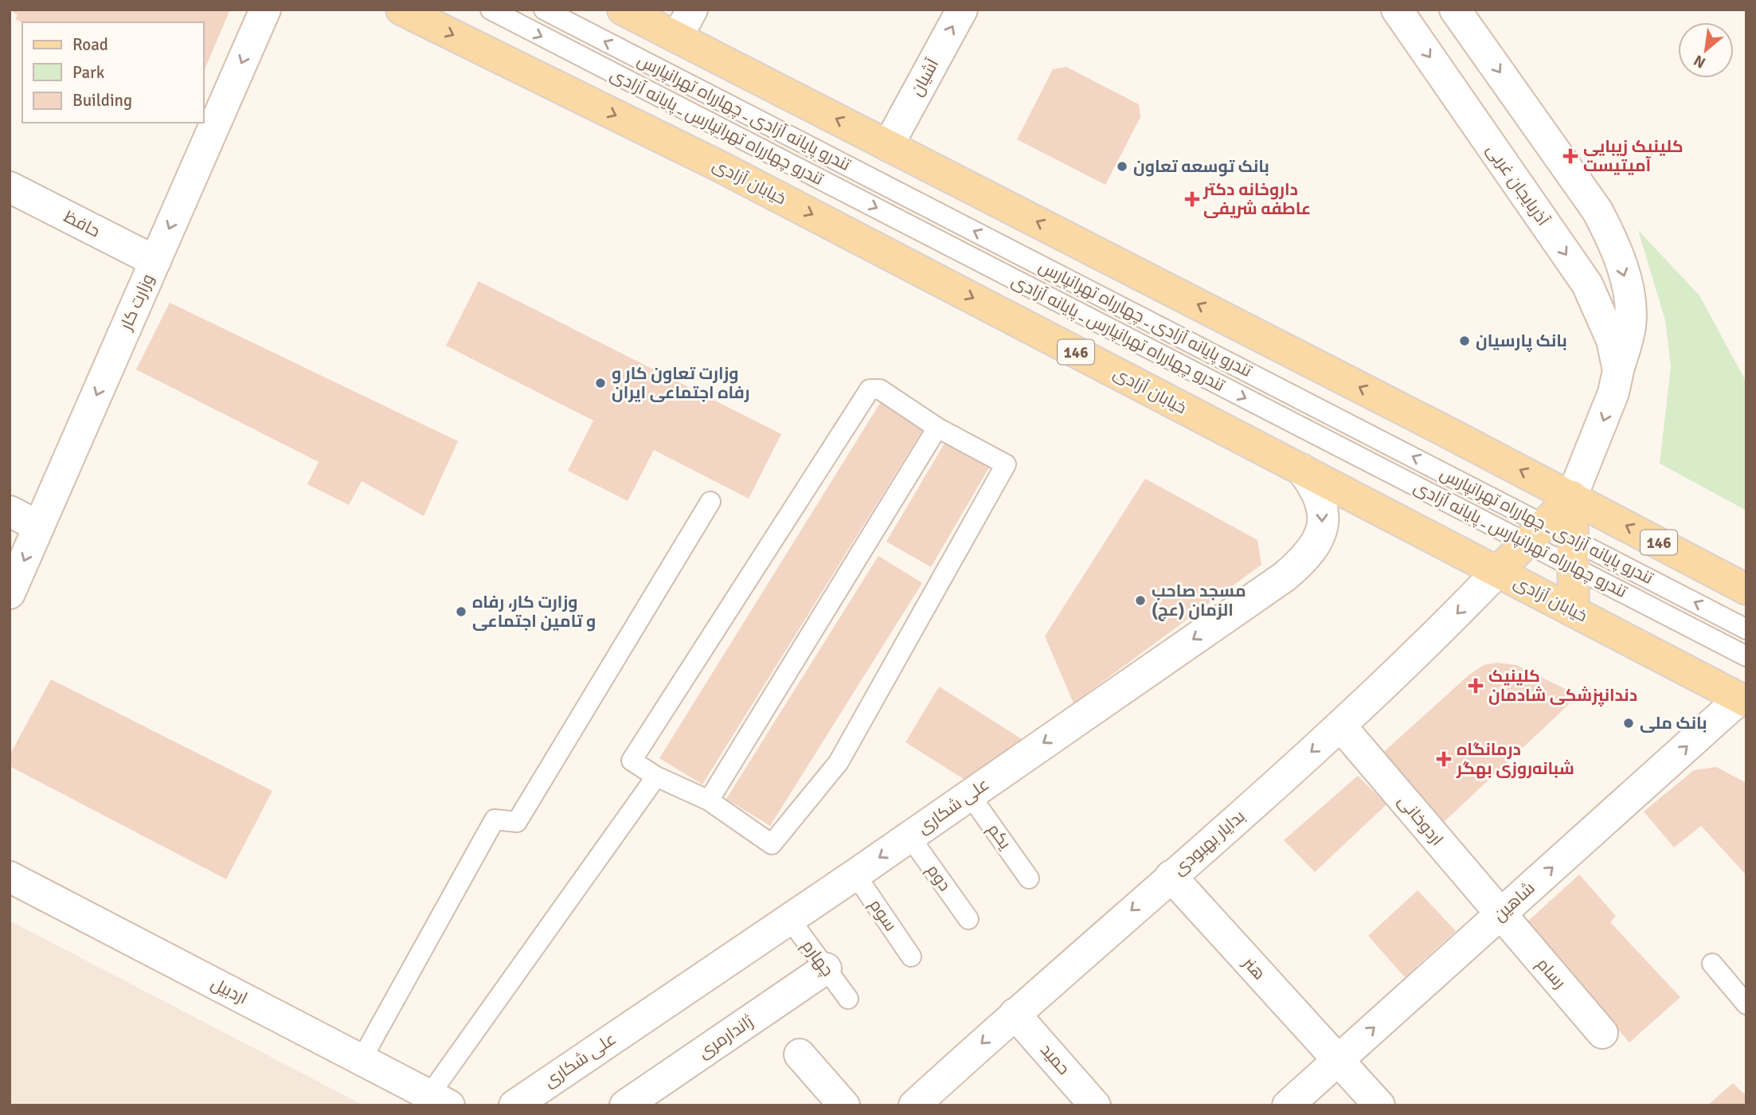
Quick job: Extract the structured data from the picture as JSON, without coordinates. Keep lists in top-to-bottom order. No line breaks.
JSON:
{"streets":{"main road":["خیابان آزادی","146"],"street":["آشیان","آذربایجان غربی","حافظ","وزارت کار","علی شکاری","اردوخانی","بدایار بهبودی","شاهین","هنر","رسام","اردبیل","ژاندارمری","حمید"],"lane":["تندرو پایانه آزادی ـ چهارراه تهرانپارس","تندرو چهارراه تهرانپارس ـ پایانه آزادی","یکم","دوم","سوم","چهارم"]},"crossings":[["آشیان","146"],["تندرو پایانه آزادی ـ چهارراه تهرانپارس","تندرو چهارراه تهرانپارس ـ پایانه آزادی"],["خیابان آزادی","علی شکاری"],["خیابان آزادی","بدایار بهبودی"],["خیابان آزادی","شاهین"],["آذربایجان غربی","146"],["حافظ","وزارت کار"],["علی شکاری","یکم"],["علی شکاری","دوم"],["علی شکاری","سوم"],["علی شکاری","چهارم"],["اردوخانی","بدایار بهبودی"],["اردوخانی","شاهین"],["اردوخانی","رسام"],["بدایار بهبودی","هنر"],["بدایار بهبودی","حمید"],["شاهین","هنر"],["شاهین","رسام"],["چهارم","ژاندارمری"]],"one_way":["آشیان","تندرو پایانه آزادی ـ چهارراه تهرانپارس","تندرو چهارراه تهرانپارس ـ پایانه آزادی","آذربایجان غربی","وزارت کار","علی شکاری","بدایار بهبودی","شاهین"],"places":{"health":["کلینیک زیبایی آمیتیست","داروخانه دکتر عاطفه شریفی","کلینیک دندانپزشکی شادمان","درمانگاه شبانه‌روزی بهگر"],"other":["بانک توسعه تعاون","بانک پارسیان","وزارت تعاون کار و رفاه اجتماعی ایران","مسجد صاحب الزمان (عج)","وزارت کار، رفاه و تامین اجتماعی","بانک ملی"]},"legend":["Road","Park","Building"],"north":"bottom left"}
